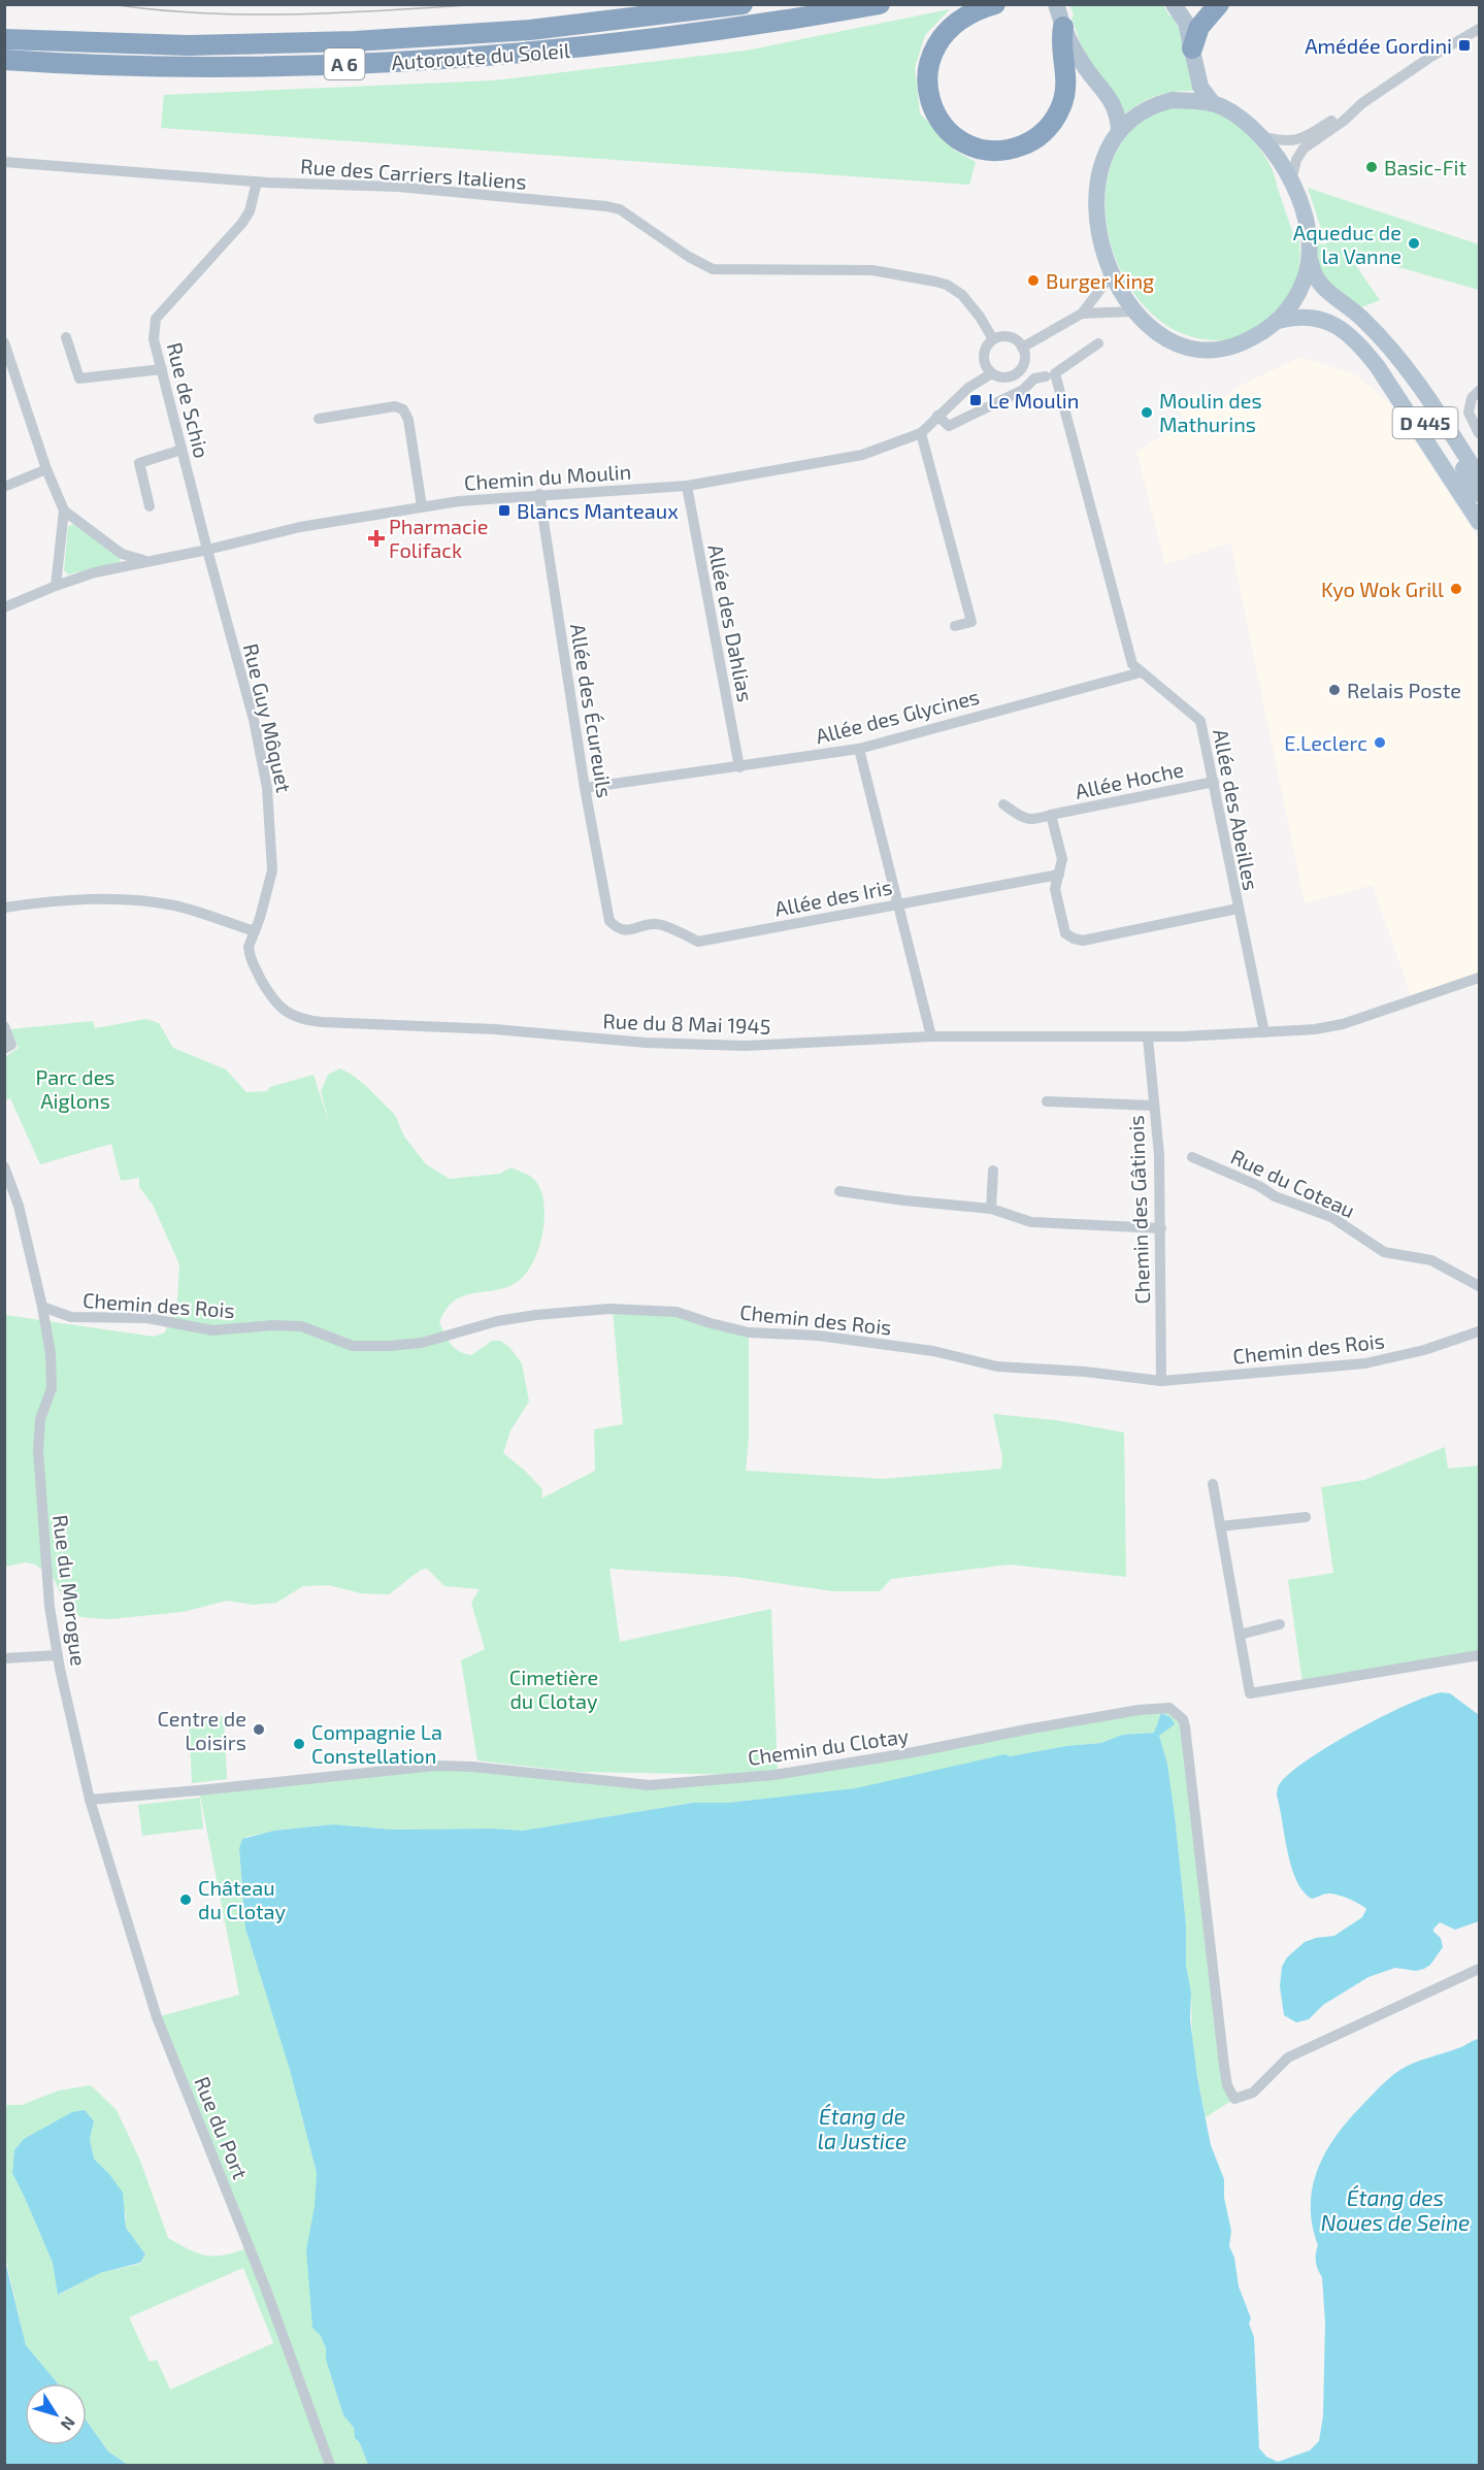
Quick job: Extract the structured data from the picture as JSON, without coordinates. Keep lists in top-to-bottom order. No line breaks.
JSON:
{"streets":{"highway":["Autoroute du Soleil","A 6"],"main road":["D 445"],"street":["Rue des Carriers Italiens","Rue de Schio","Chemin du Moulin","Allée des Dahlias","Allée des Écureuils","Allée des Glycines","Rue Guy Môquet","Allée Hoche","Allée des Abeilles","Allée des Iris","Rue du 8 Mai 1945","Rue du Coteau","Chemin des Gâtinois","Chemin des Rois","Rue du Morogue","Chemin du Clotay","Rue du Port"]},"crossings":[["Rue des Carriers Italiens","Rue de Schio"],["Rue de Schio","Chemin du Moulin"],["Rue de Schio","Rue Guy Môquet"],["Chemin du Moulin","Allée des Dahlias"],["Chemin du Moulin","Allée des Écureuils"],["Chemin du Moulin","Rue Guy Môquet"],["Allée des Dahlias","Allée des Glycines"],["Allée des Écureuils","Allée des Glycines"],["Allée des Écureuils","Allée des Iris"],["Allée des Glycines","Allée des Abeilles"],["Rue Guy Môquet","Rue du 8 Mai 1945"],["Allée Hoche","Allée des Abeilles"],["Allée Hoche","Allée des Iris"],["Allée des Abeilles","Rue du 8 Mai 1945"],["Rue du 8 Mai 1945","Chemin des Gâtinois"],["Chemin des Gâtinois","Chemin des Rois"],["Chemin des Rois","Rue du Morogue"],["Rue du Morogue","Chemin du Clotay"],["Rue du Morogue","Rue du Port"],["Chemin du Clotay","Rue du Port"]],"water":["Étang de la Justice","Étang des Noues de Seine"],"parks":["Parc des Aiglons","Cimetière du Clotay"],"places":{"transit":["Amédée Gordini","Le Moulin","Blancs Manteaux"],"other":["Basic-Fit","Aqueduc de la Vanne","Burger King","Moulin des Mathurins","Kyo Wok Grill","Relais Poste","E.Leclerc","Centre de Loisirs","Compagnie La Constellation","Château du Clotay"],"health":["Pharmacie Folifack"]},"north":"bottom right"}
